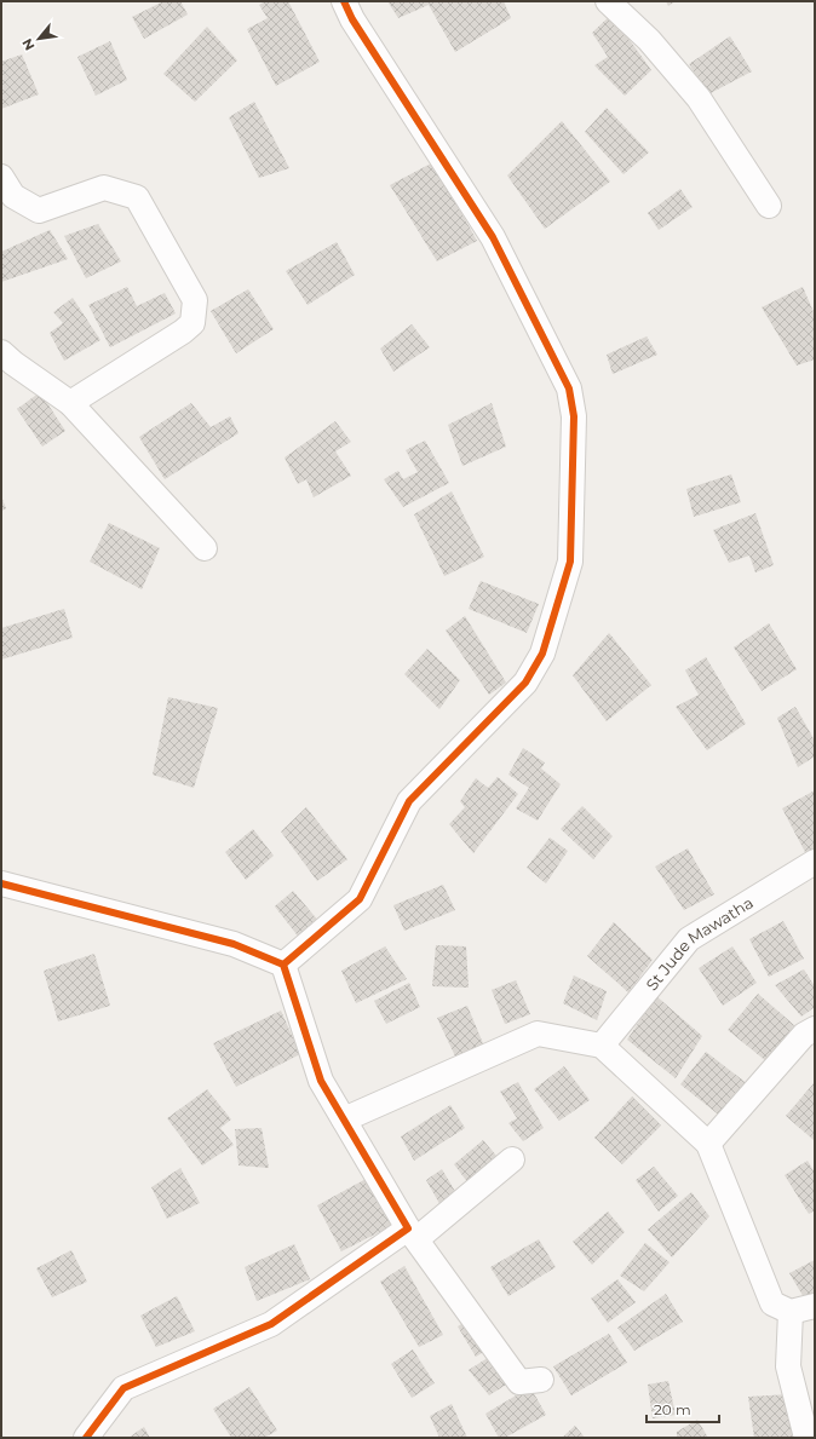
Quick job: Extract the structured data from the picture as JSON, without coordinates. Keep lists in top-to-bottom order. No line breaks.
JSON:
{"streets":{"street":["St Jude Mawatha"]},"scale_bar":"20 m","north":"bottom left"}
